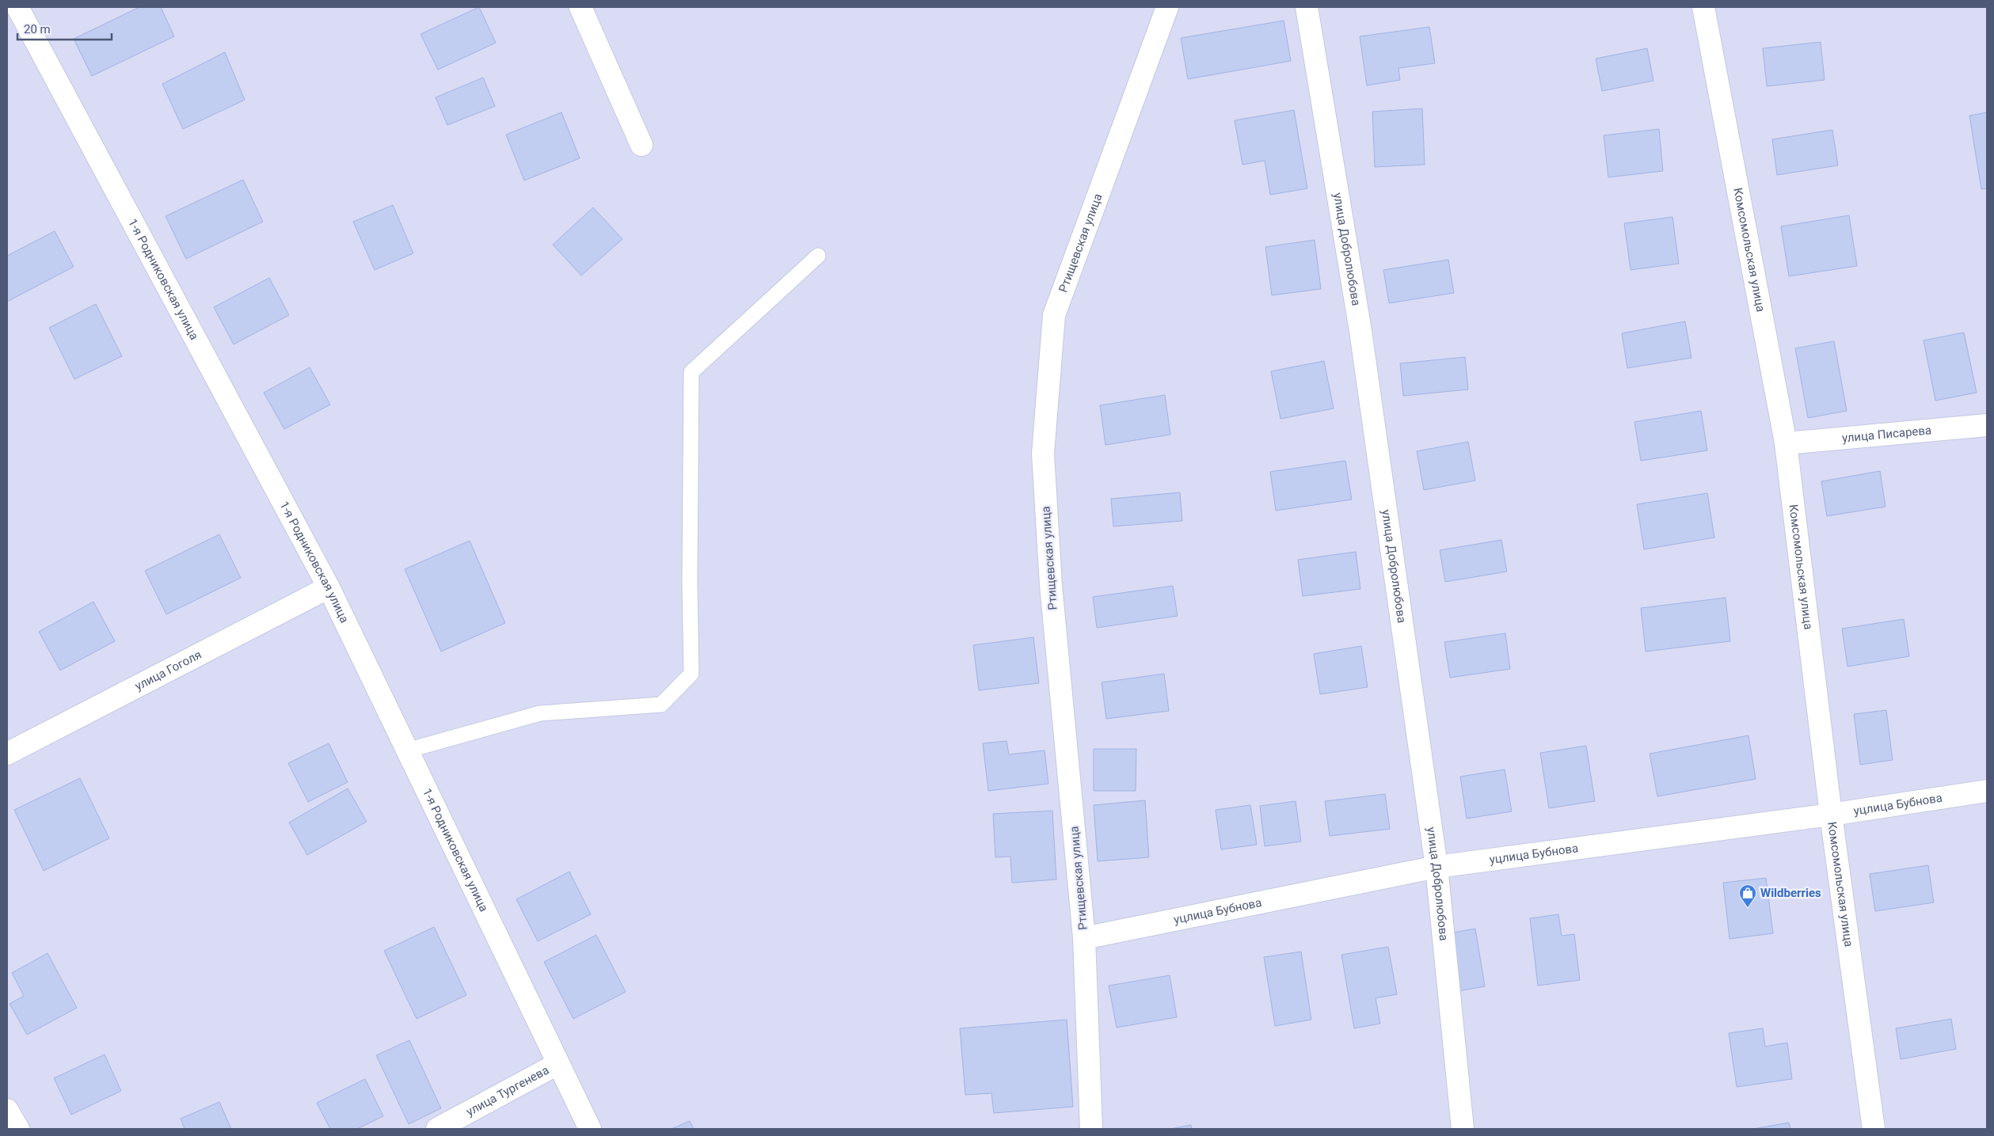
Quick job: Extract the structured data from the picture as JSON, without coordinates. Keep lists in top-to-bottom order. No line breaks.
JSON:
{"streets":{"street":["Ртищевская улица","улица Добролюбова","Комсомольская улица","1-я Родниковская улица","улица Писарева","улица Гоголя","уцлица Бубнова","улица Тургенева"]},"crossings":[["Ртищевская улица","уцлица Бубнова"],["улица Добролюбова","уцлица Бубнова"],["Комсомольская улица","улица Писарева"],["Комсомольская улица","уцлица Бубнова"],["1-я Родниковская улица","улица Гоголя"],["1-я Родниковская улица","улица Тургенева"]],"places":{"shop":["Wildberries"]},"scale_bar":"20 m"}
